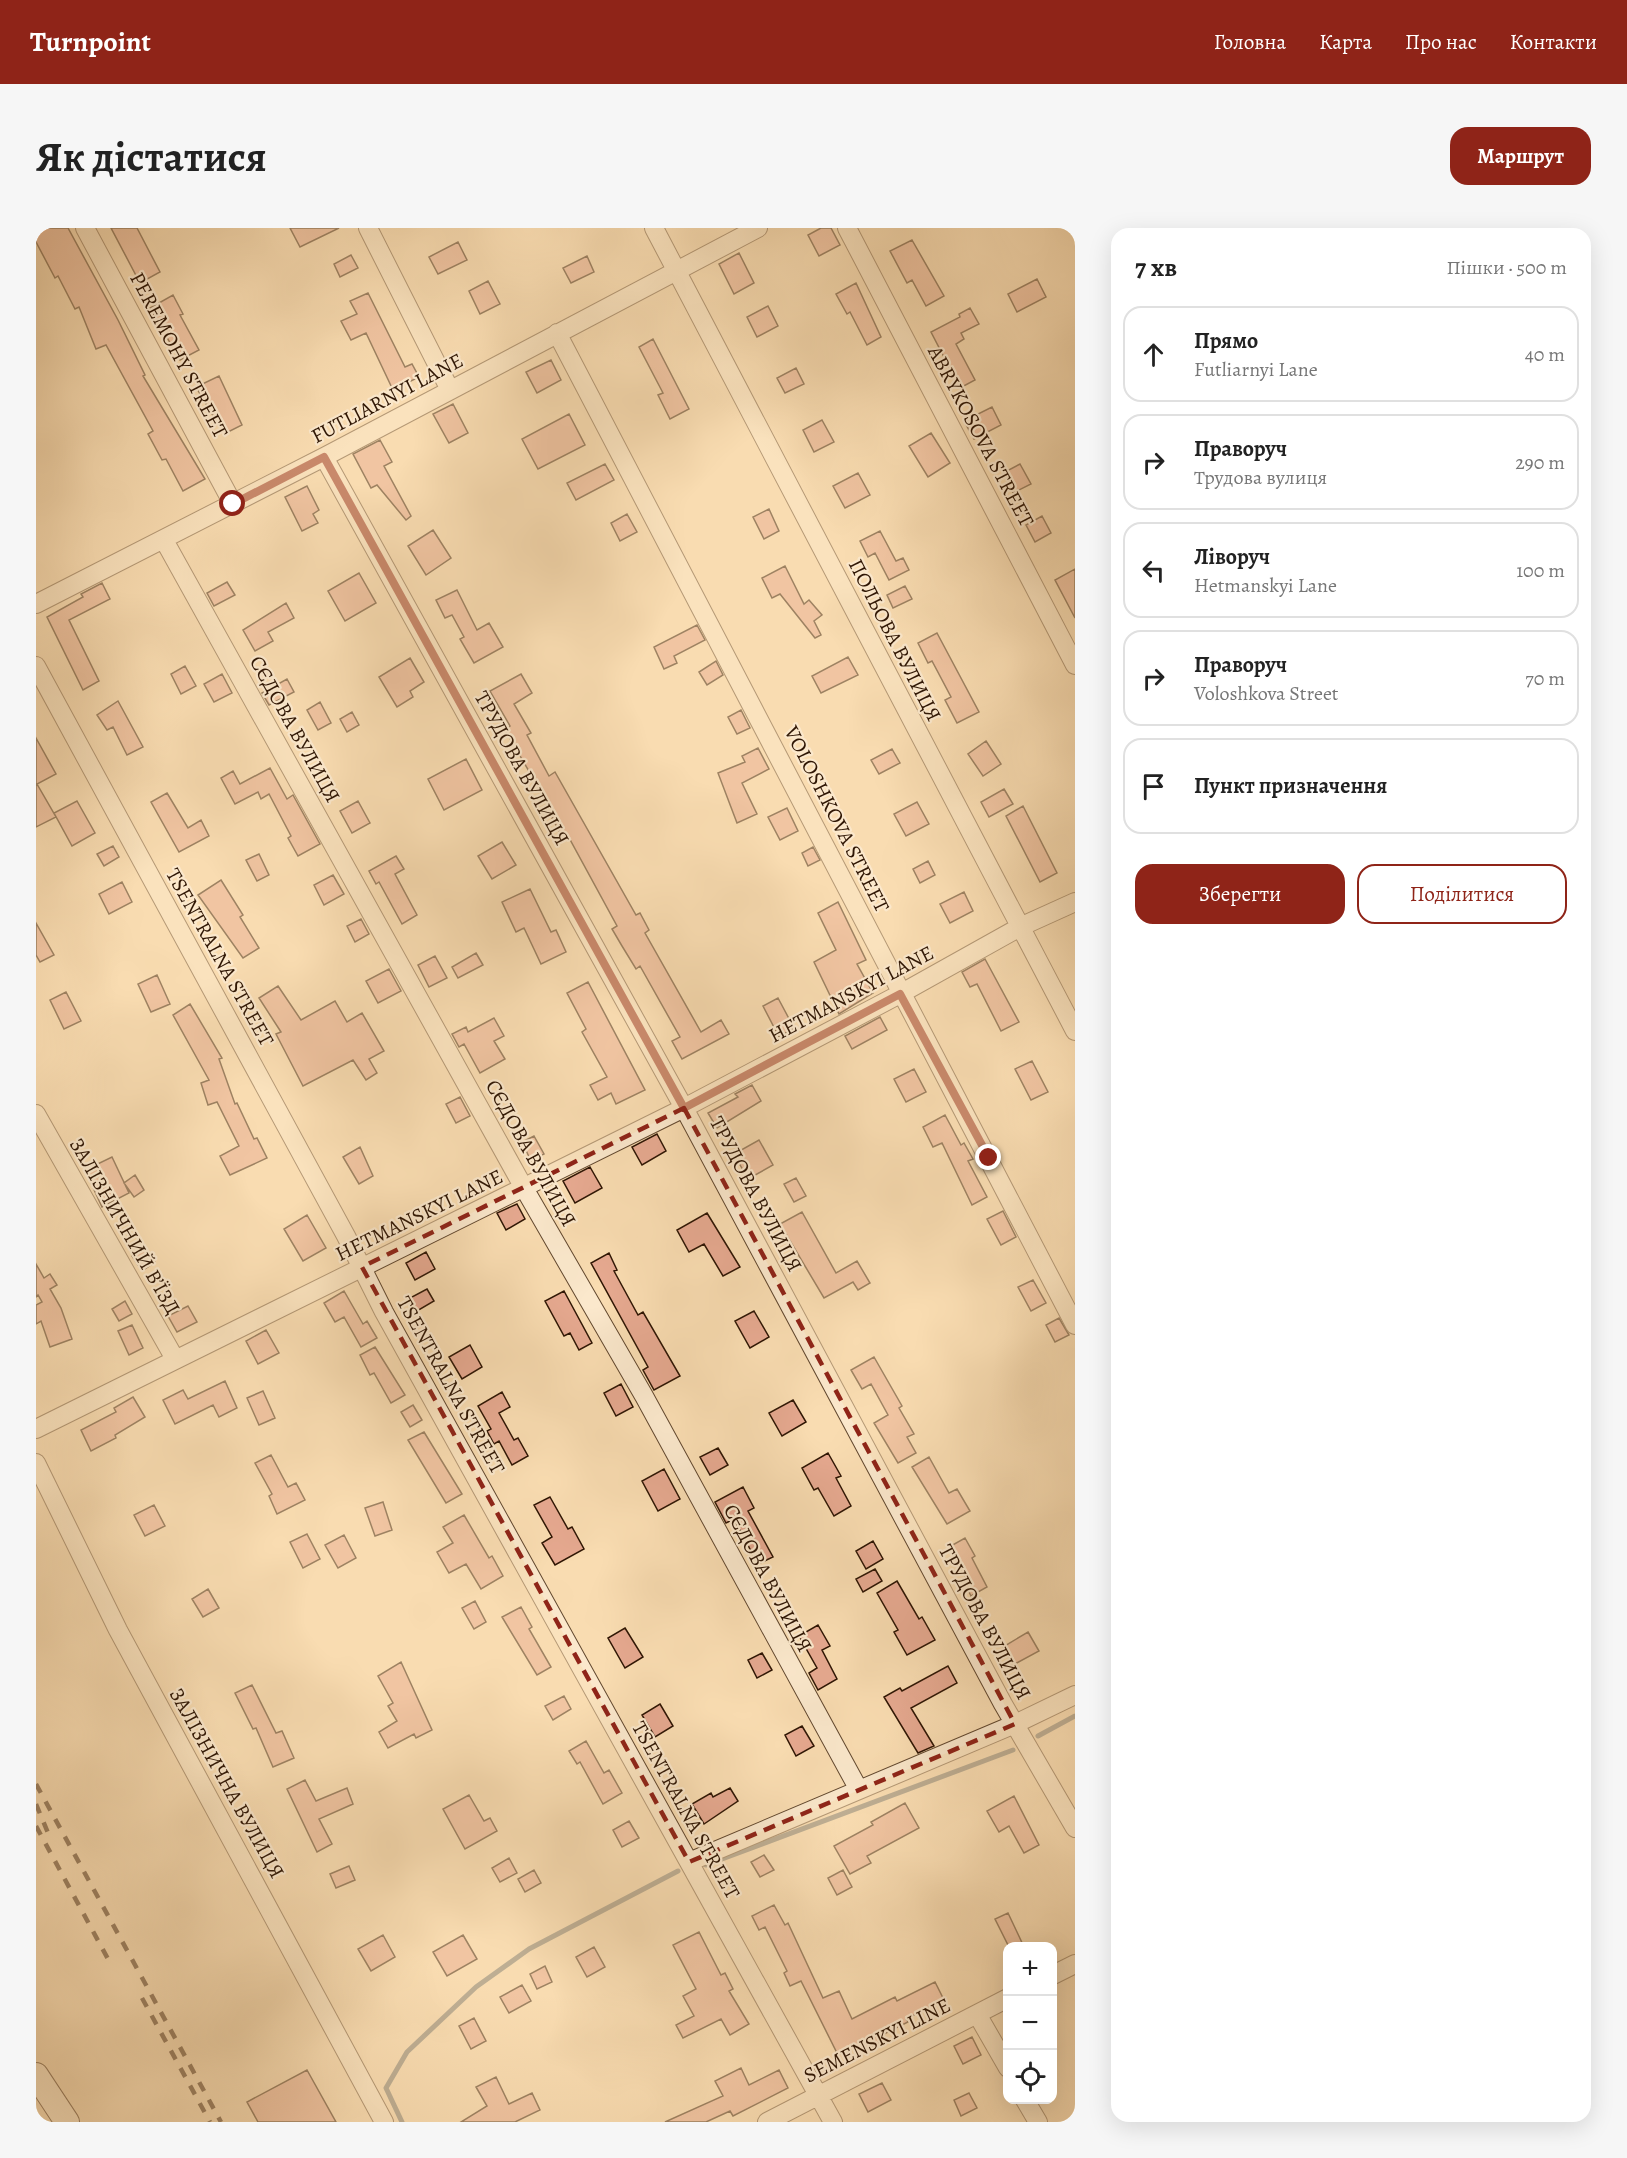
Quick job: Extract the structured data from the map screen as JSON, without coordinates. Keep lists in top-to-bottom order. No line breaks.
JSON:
{"streets":{"street":["PEREMOHY STREET","FUTLIARNYI LANE","ABRYKOSOVA STREET","ПОЛЬОВА ВУЛИЦЯ","СЄДОВА ВУЛИЦЯ","ТРУДОВА ВУЛИЦЯ","VOLOSHKOVA STREET","TSENTRALNA STREET","HETMANSKYI LANE","ЗАЛІЗНИЧНИЙ В’ЇЗД","ЗАЛІЗНИЧНА ВУЛИЦЯ","SEMENSKYI LINE"]},"crossings":[["PEREMOHY STREET","FUTLIARNYI LANE"],["FUTLIARNYI LANE","ПОЛЬОВА ВУЛИЦЯ"],["FUTLIARNYI LANE","СЄДОВА ВУЛИЦЯ"],["FUTLIARNYI LANE","ТРУДОВА ВУЛИЦЯ"],["FUTLIARNYI LANE","VOLOSHKOVA STREET"],["ПОЛЬОВА ВУЛИЦЯ","HETMANSKYI LANE"],["СЄДОВА ВУЛИЦЯ","HETMANSKYI LANE"],["ТРУДОВА ВУЛИЦЯ","HETMANSKYI LANE"],["VOLOSHKOVA STREET","HETMANSKYI LANE"],["TSENTRALNA STREET","HETMANSKYI LANE"],["TSENTRALNA STREET","SEMENSKYI LINE"],["HETMANSKYI LANE","ЗАЛІЗНИЧНИЙ В’ЇЗД"]],"page":{"header":"Turnpoint","nav":["Головна","Карта","Про нас","Контакти"],"buttons":["Маршрут",["Зберегти","Поділитися"]],"title":"Як дістатися","heading":["7 хв","Пішки · 500 m"],"list":[["Прямо","Futliarnyi Lane","40 m"],["Праворуч","Трудова вулиця","290 m"],["Ліворуч","Hetmanskyi Lane","100 m"],["Праворуч","Voloshkova Street","70 m"],"Пункт призначення"],"map_buttons":["+","−"]}}
